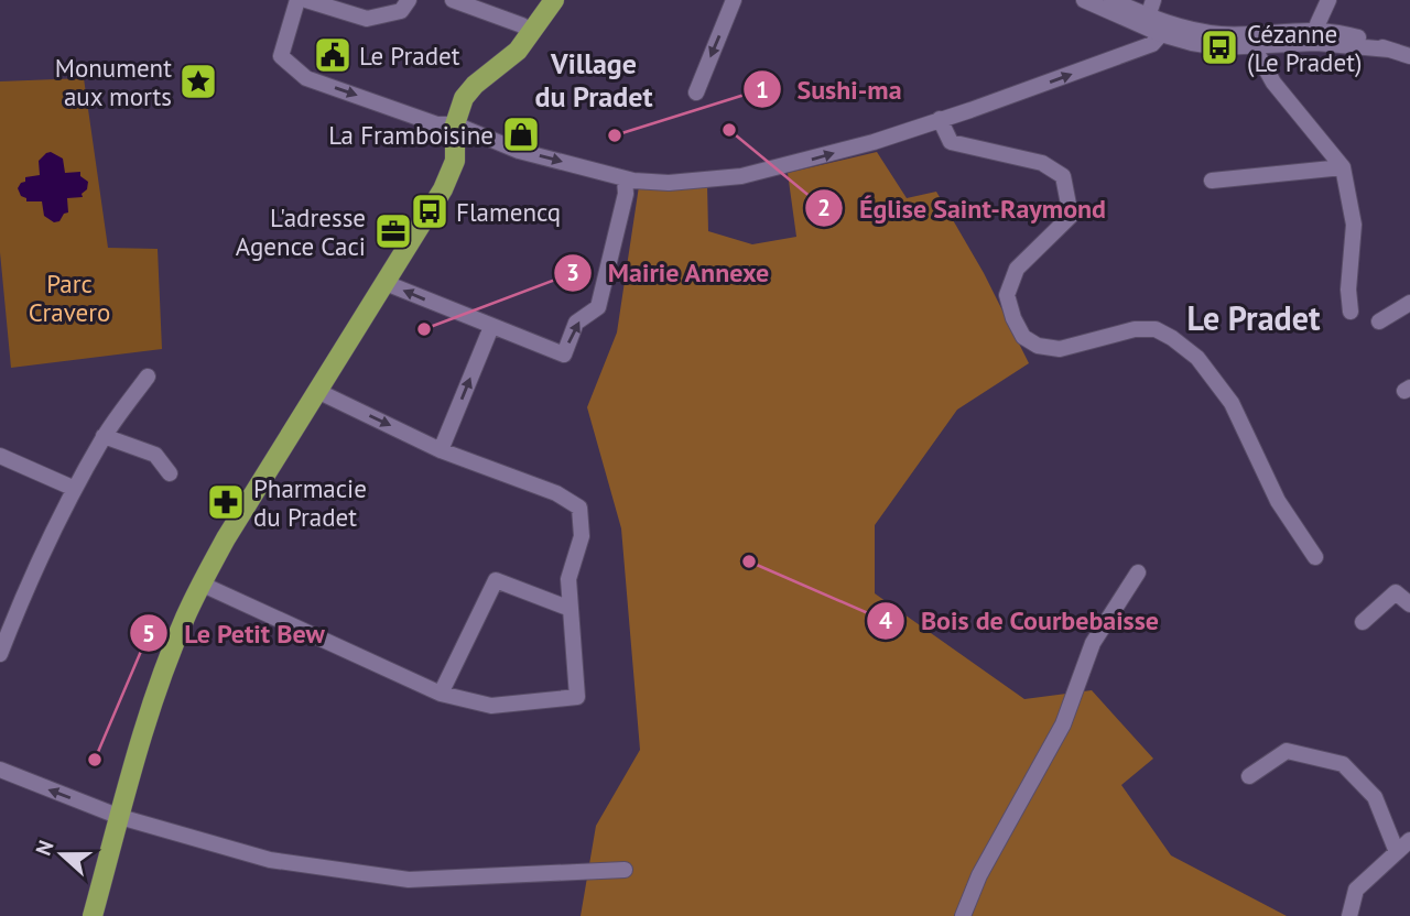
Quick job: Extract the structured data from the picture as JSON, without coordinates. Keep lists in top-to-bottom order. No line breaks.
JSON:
{"districts":["Village du Pradet","Le Pradet"],"parks":["Parc Cravero"],"places":{"bus stop":["Cézanne (Le Pradet)","Flamencq"],"public building":["Le Pradet"],"place":["Monument aux morts"],"other":["Église Saint-Raymond","Sushi-ma","Mairie Annexe","Bois de Courbebaisse","Le Petit Bew"],"shop":["La Framboisine"],"office":["L'adresse Agence Caci"],"pharmacy":["Pharmacie du Pradet"]},"north":"left"}
